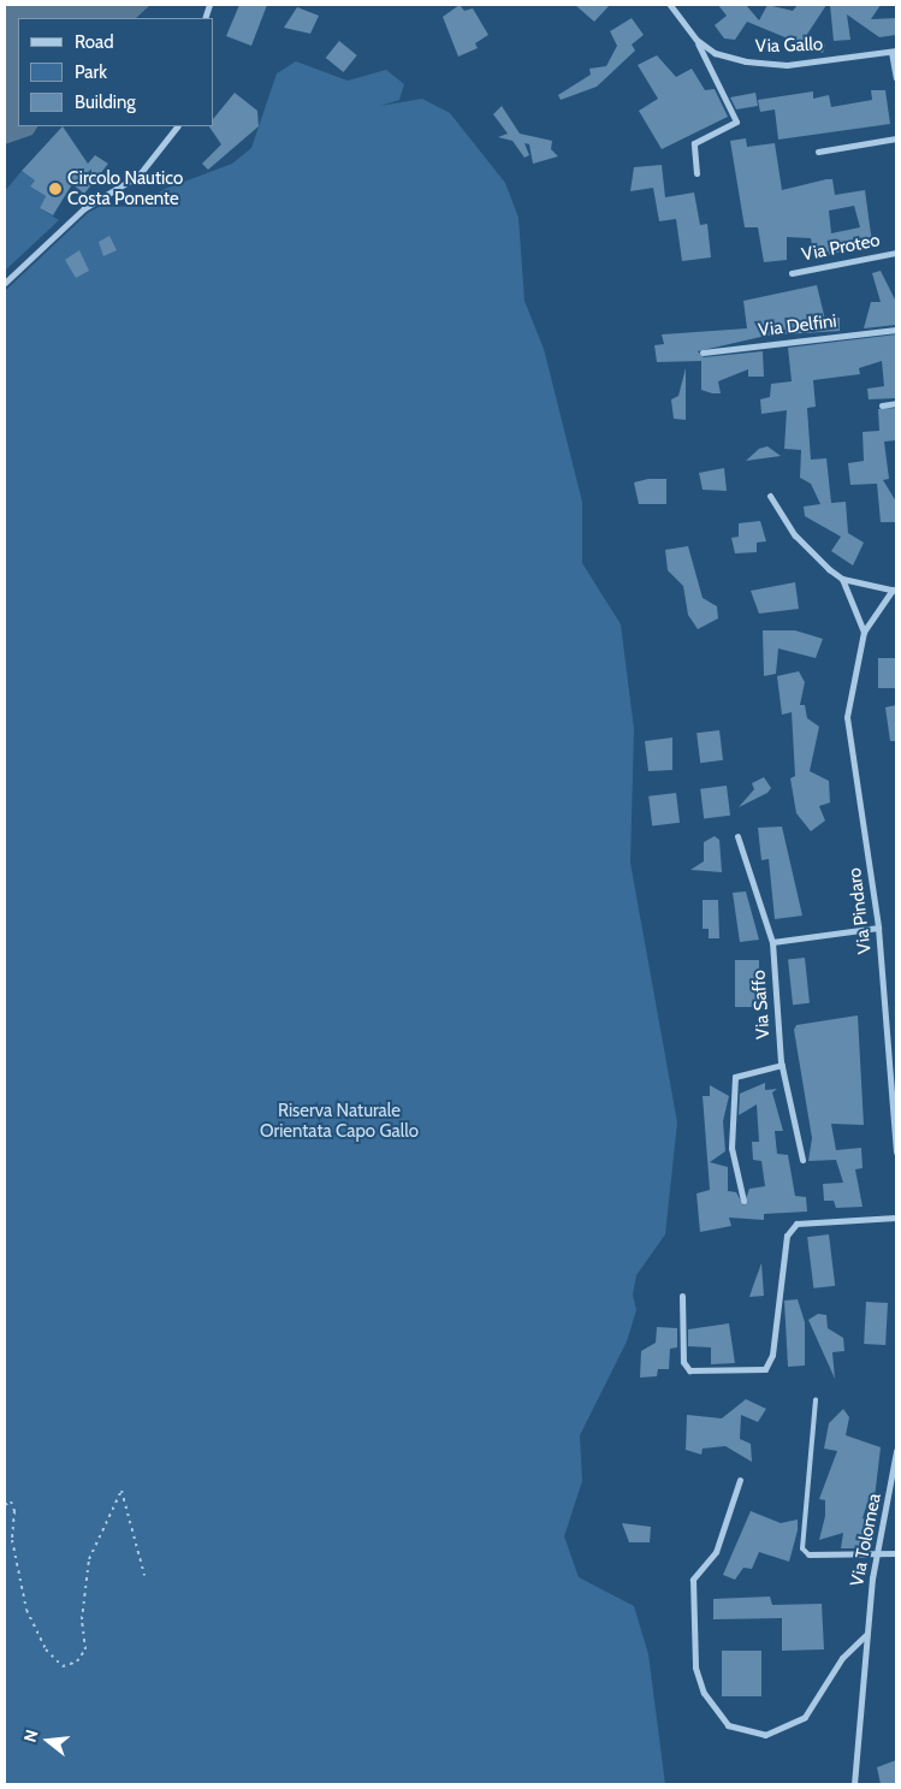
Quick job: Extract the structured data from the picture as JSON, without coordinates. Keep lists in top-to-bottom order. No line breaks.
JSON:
{"streets":{"street":["Via Gallo","Via Proteo","Via Delfini","Via Pindaro","Via Saffo","Via Tolomea"]},"parks":["Riserva Naturale Orientata Capo Gallo"],"places":["Circolo Nautico Costa Ponente"],"legend":["Road","Park","Building"],"north":"left"}
